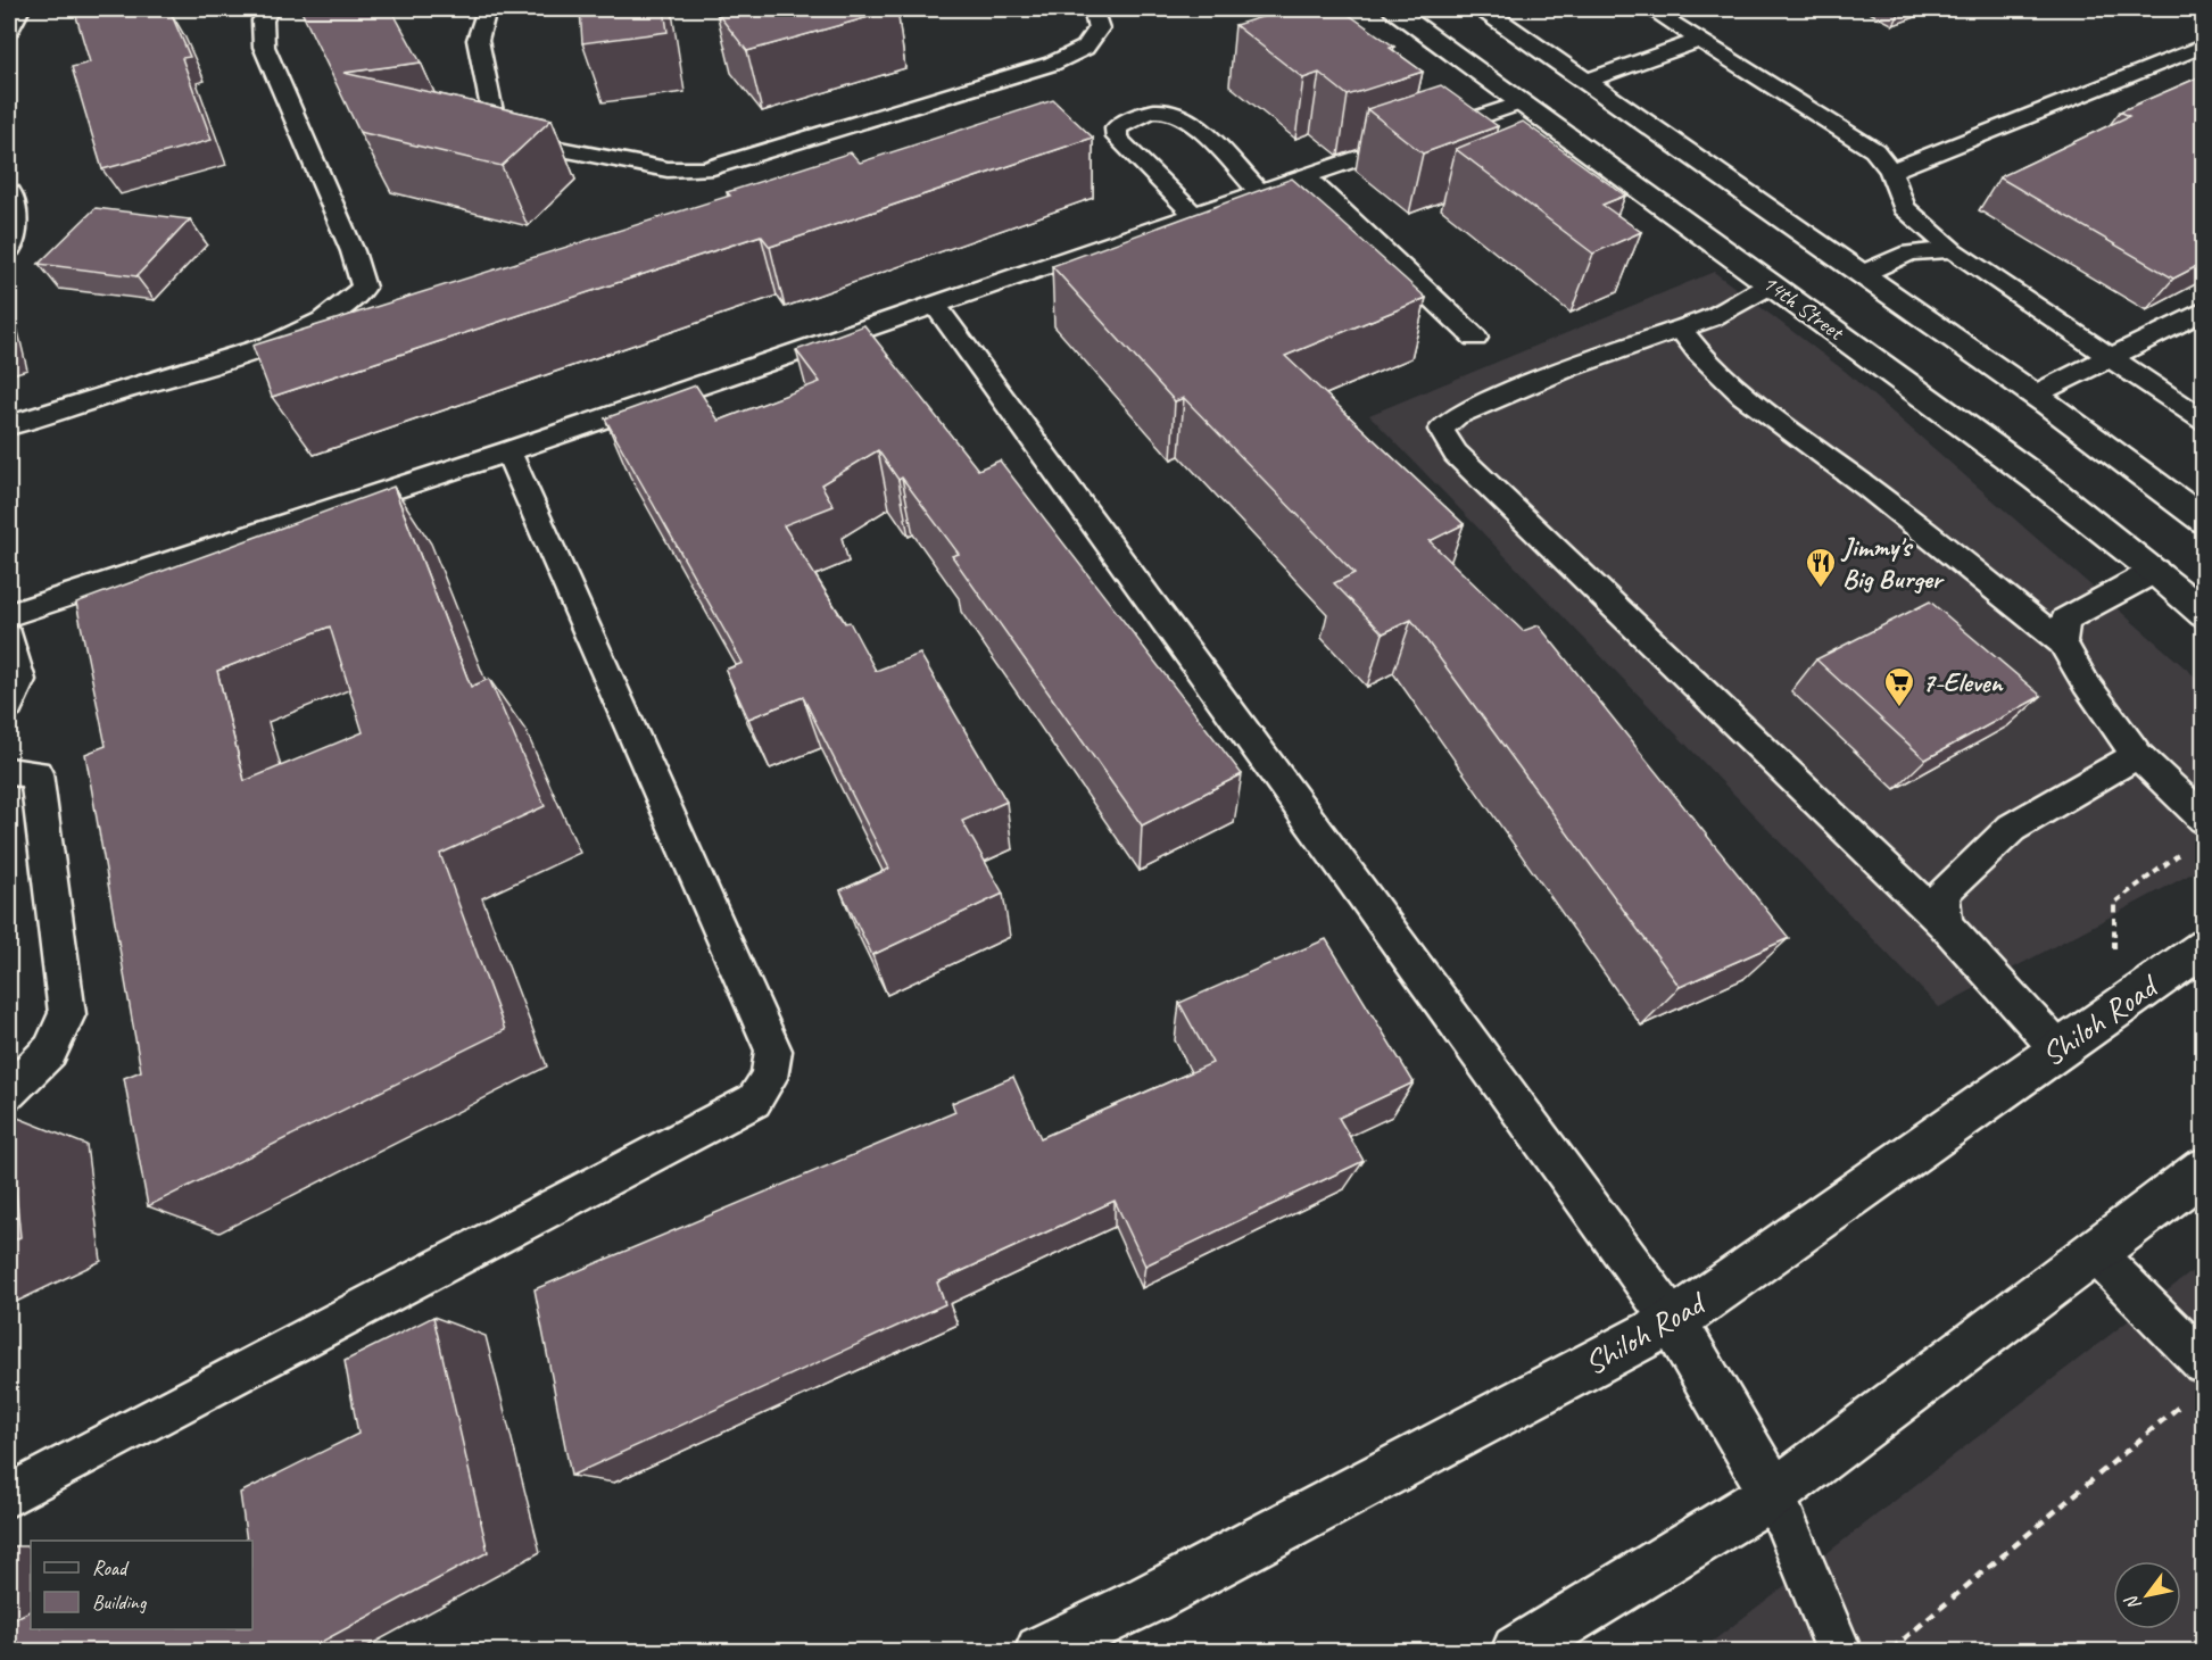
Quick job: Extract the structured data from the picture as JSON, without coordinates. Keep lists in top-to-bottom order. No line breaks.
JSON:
{"streets":{"main road":["14th Street","Shiloh Road"]},"places":{"restaurant":["Jimmy's Big Burger"],"supermarket":["7-Eleven"]},"legend":["Road","Building"],"north":"bottom left"}
